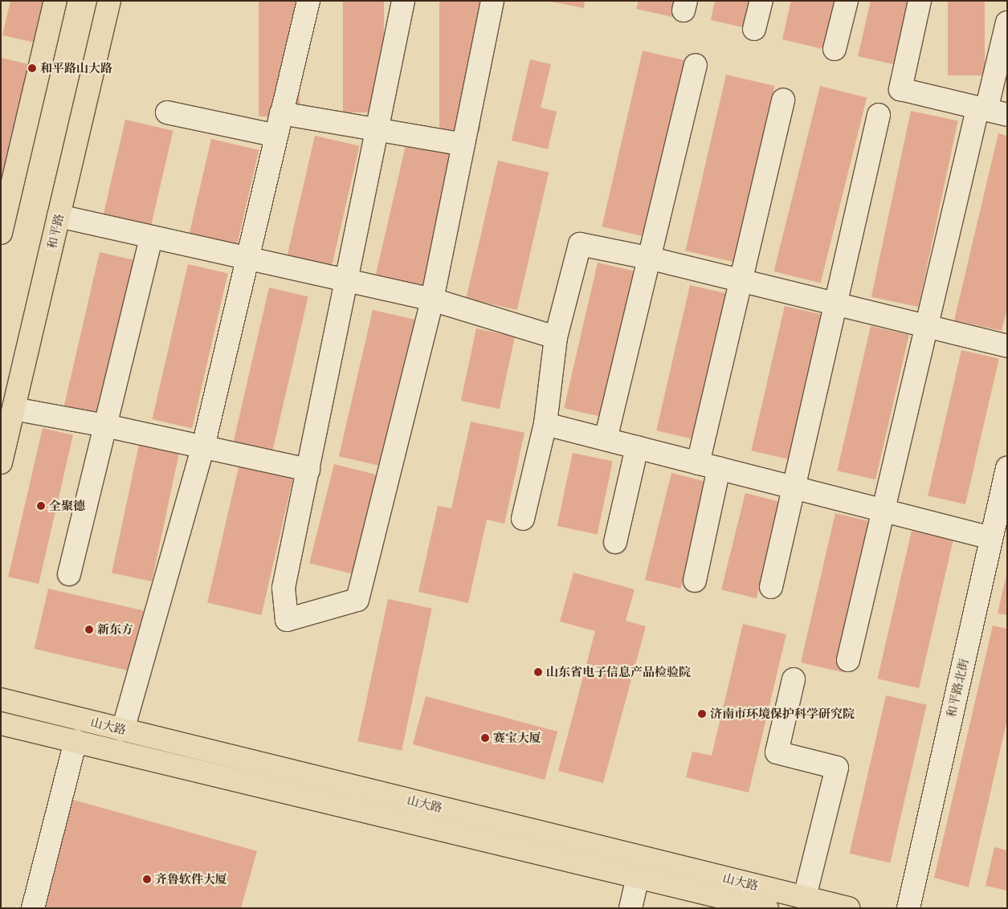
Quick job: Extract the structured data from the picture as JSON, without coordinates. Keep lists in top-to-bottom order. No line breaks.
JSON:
{"streets":{"main road":["和平路","山大路"],"street":["和平路北街"]},"places":["和平路山大路","全聚德","新东方","山东省电子信息产品检验院","济南市环境保护科学研究院","赛宝大厦","齐鲁软件大厦"]}
